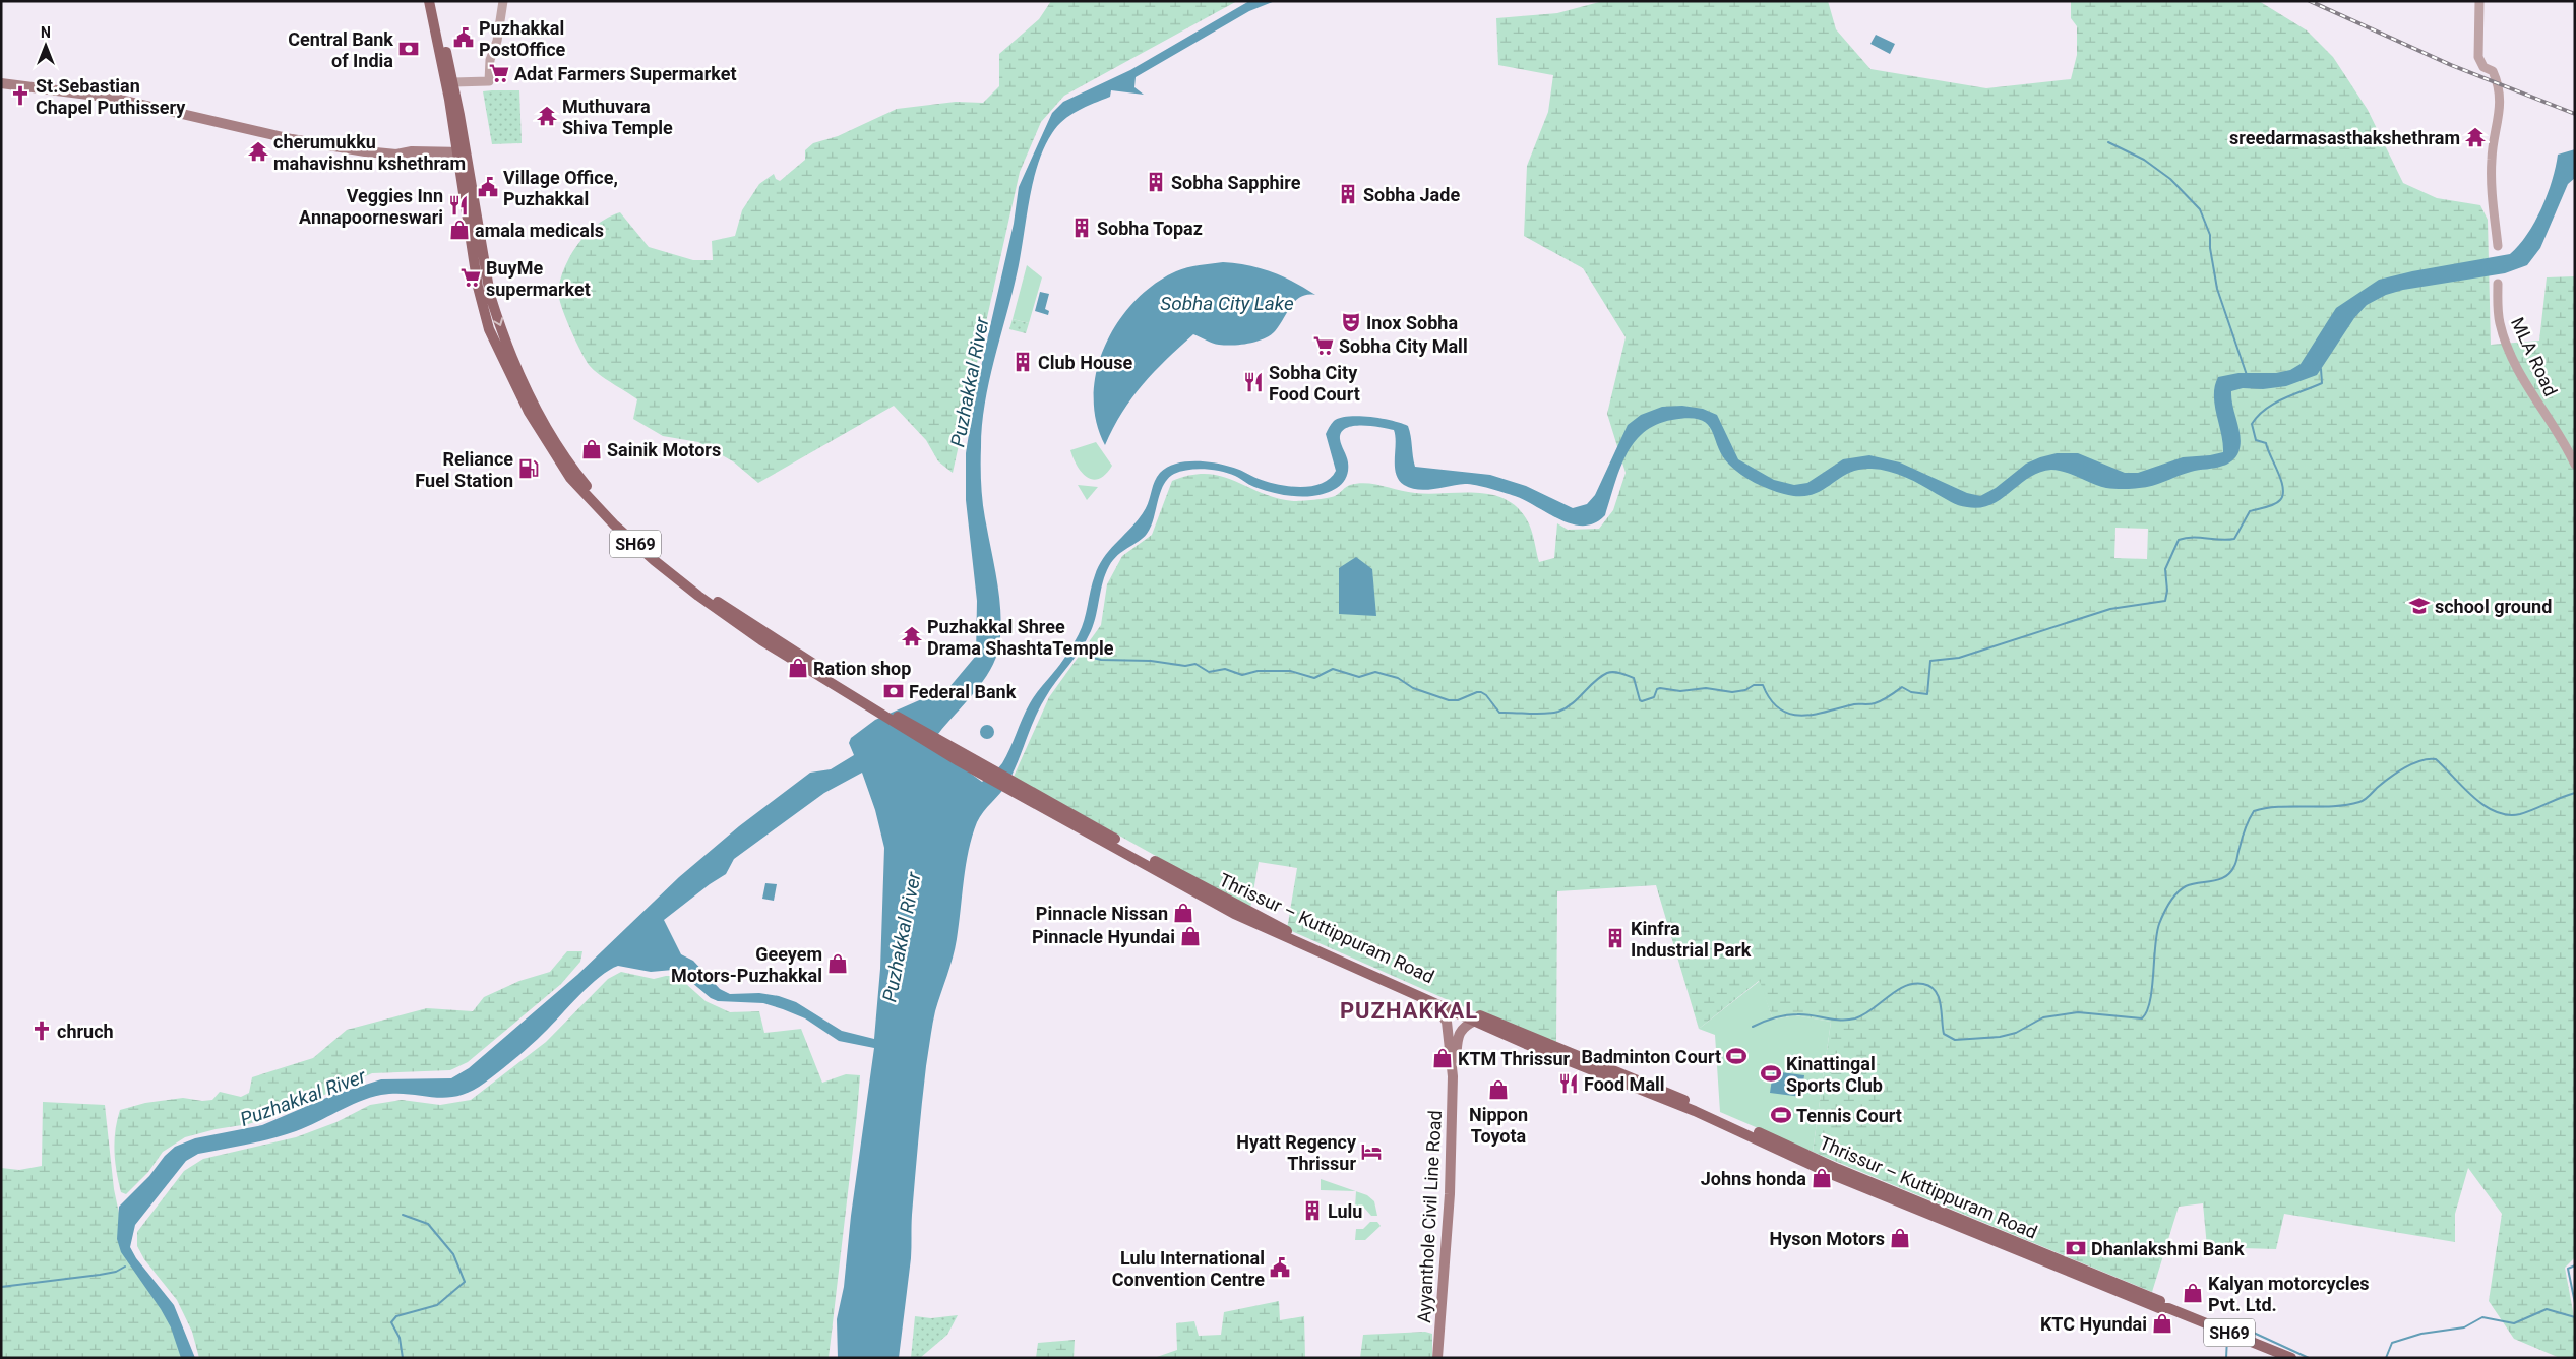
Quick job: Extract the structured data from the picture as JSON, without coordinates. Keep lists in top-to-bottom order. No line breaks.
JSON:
{"streets":{"main road":["SH69","Thrissur – Kuttippuram Road","Ayyanthole Civil Line Road"],"street":["MLA Road"]},"crossings":[["Thrissur – Kuttippuram Road","Ayyanthole Civil Line Road"]],"districts":["PUZHAKKAL"],"water":["Sobha City Lake","Puzhakkal River"],"places":{"public building":["Puzhakkal PostOffice","Village Office, Puzhakkal","Lulu International Convention Centre"],"bank":["Central Bank of India","Federal Bank","Dhanlakshmi Bank"],"supermarket":["Adat Farmers Supermarket","BuyMe supermarket","Sobha City Mall"],"church":["St.Sebastian Chapel Puthissery","chruch"],"temple":["Muthuvara Shiva Temple","sreedarmasasthakshethram","cherumukku mahavishnu kshethram","Puzhakkal Shree Drama ShashtaTemple"],"building":["Sobha Sapphire","Sobha Jade","Sobha Topaz","Club House","Kinfra Industrial Park","Lulu"],"restaurant":["Veggies Inn Annapoorneswari","Sobha City Food Court","Food Mall"],"shop":["amala medicals","Sainik Motors","Ration shop","Pinnacle Nissan","Pinnacle Hyundai","Geeyem Motors-Puzhakkal","KTM Thrissur","Nippon Toyota","Johns honda","Hyson Motors","Kalyan motorcycles Pvt. Ltd.","KTC Hyundai"],"theatre":["Inox Sobha"],"fuel station":["Reliance Fuel Station"],"school or university":["school ground"],"sports":["Badminton Court","Kinattingal Sports Club","Tennis Court"],"hotel":["Hyatt Regency Thrissur"]},"north":"top"}
